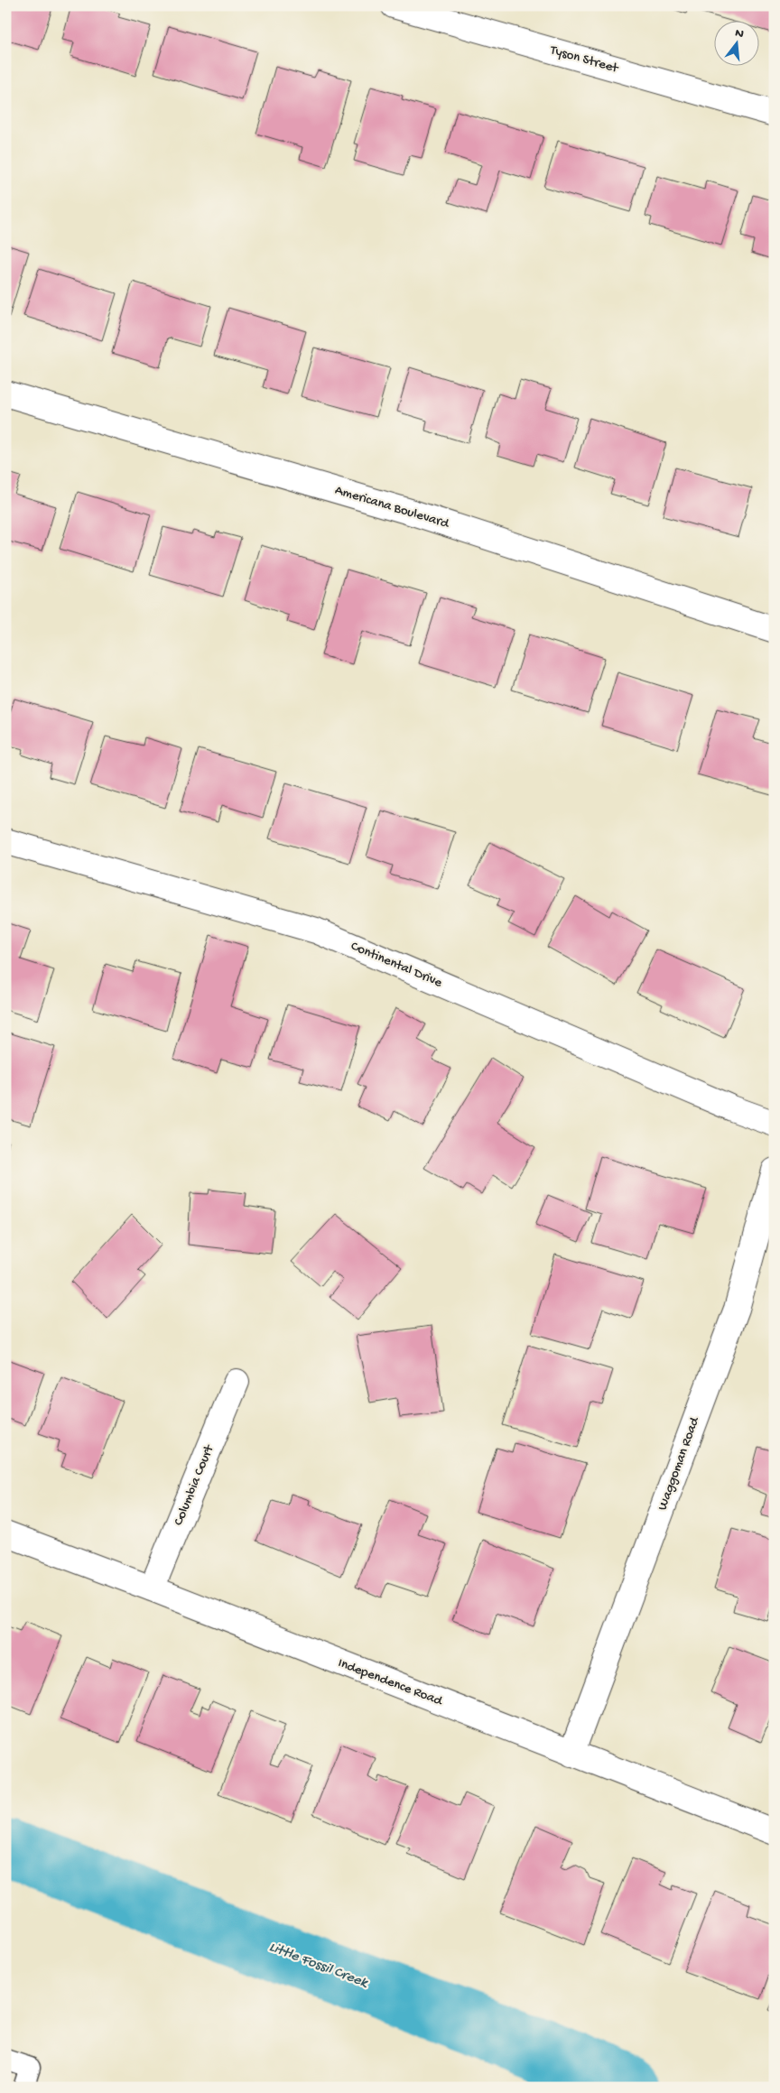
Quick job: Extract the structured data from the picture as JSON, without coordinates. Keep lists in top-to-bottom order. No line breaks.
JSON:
{"streets":{"street":["Tyson Street","Americana Boulevard","Continental Drive","Waggoman Road","Columbia Court","Independence Road"]},"crossings":[["Waggoman Road","Independence Road"],["Columbia Court","Independence Road"]],"water":["Little Fossil Creek"],"north":"top"}
